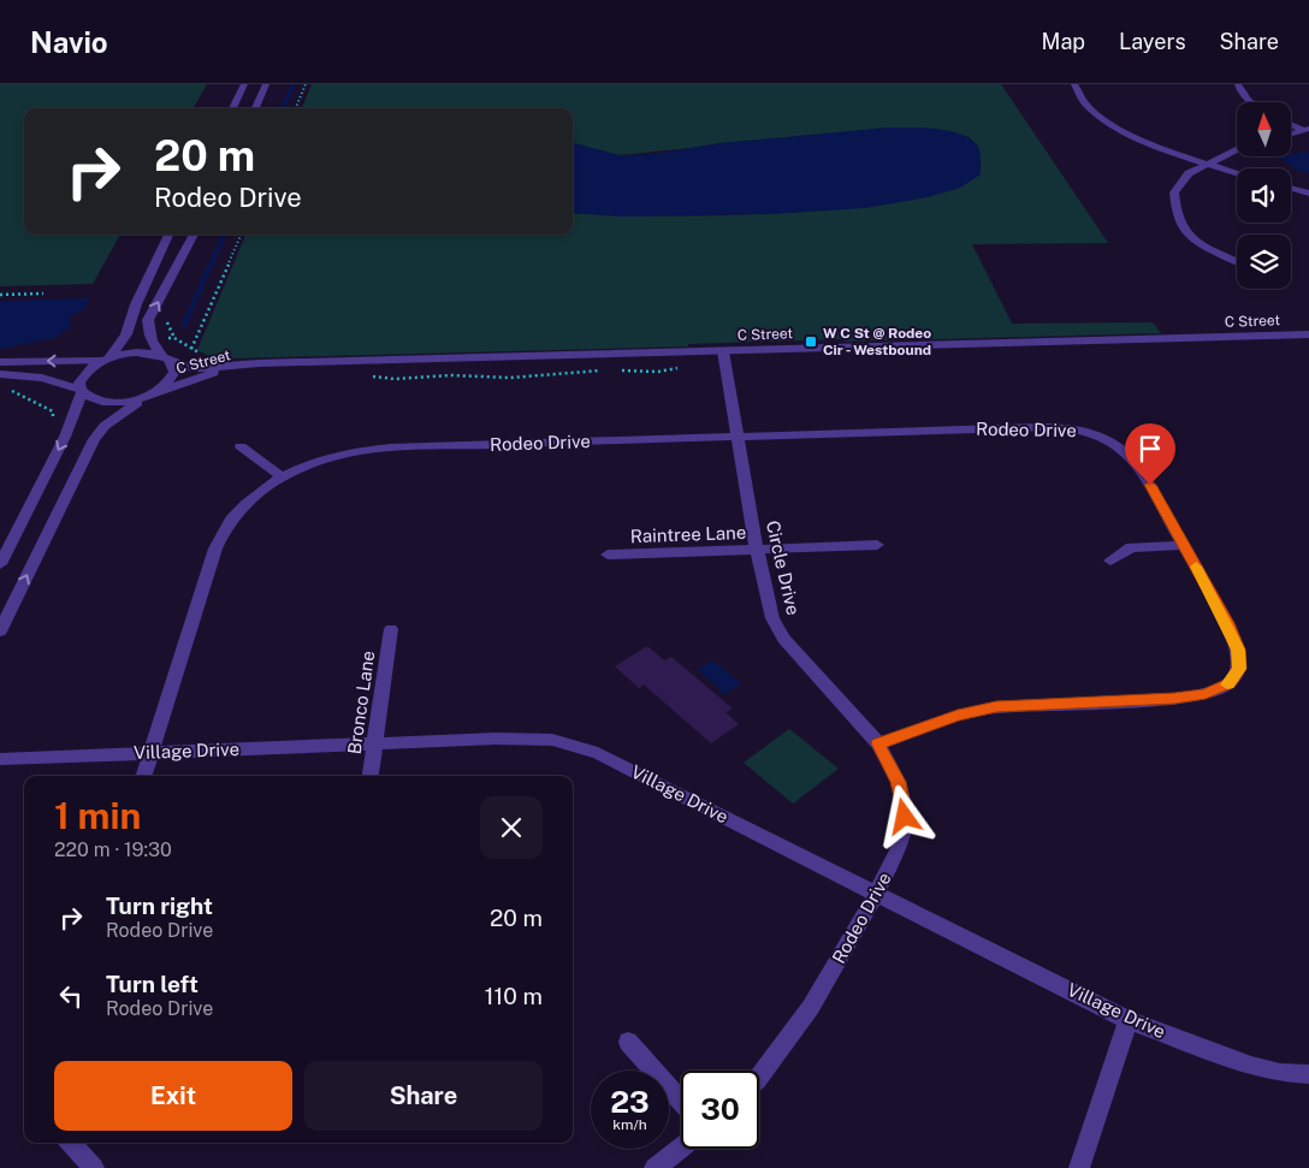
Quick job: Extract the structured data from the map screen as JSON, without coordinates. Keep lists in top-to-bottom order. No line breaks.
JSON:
{"streets":{"street":["C Street","Rodeo Drive","Raintree Lane","Circle Drive","Bronco Lane","Village Drive"]},"crossings":[["C Street","Circle Drive"],["Rodeo Drive","Circle Drive"],["Rodeo Drive","Village Drive"],["Raintree Lane","Circle Drive"],["Bronco Lane","Village Drive"]],"places":{"transit":["W C St @ Rodeo Cir - Westbound"]},"north":"top","page":{"header":"Navio","nav":["Map","Layers","Share"],"turn":["20 m","Rodeo Drive"],"heading":["1 min","220 m · 19:30"],"list":[{"name":"Turn right","note":"Rodeo Drive","value":"20 m"},{"name":"Turn left","note":"Rodeo Drive","value":"110 m"}],"buttons":["Exit","Share"],"speed":"23 km/h","limit":"30"}}
